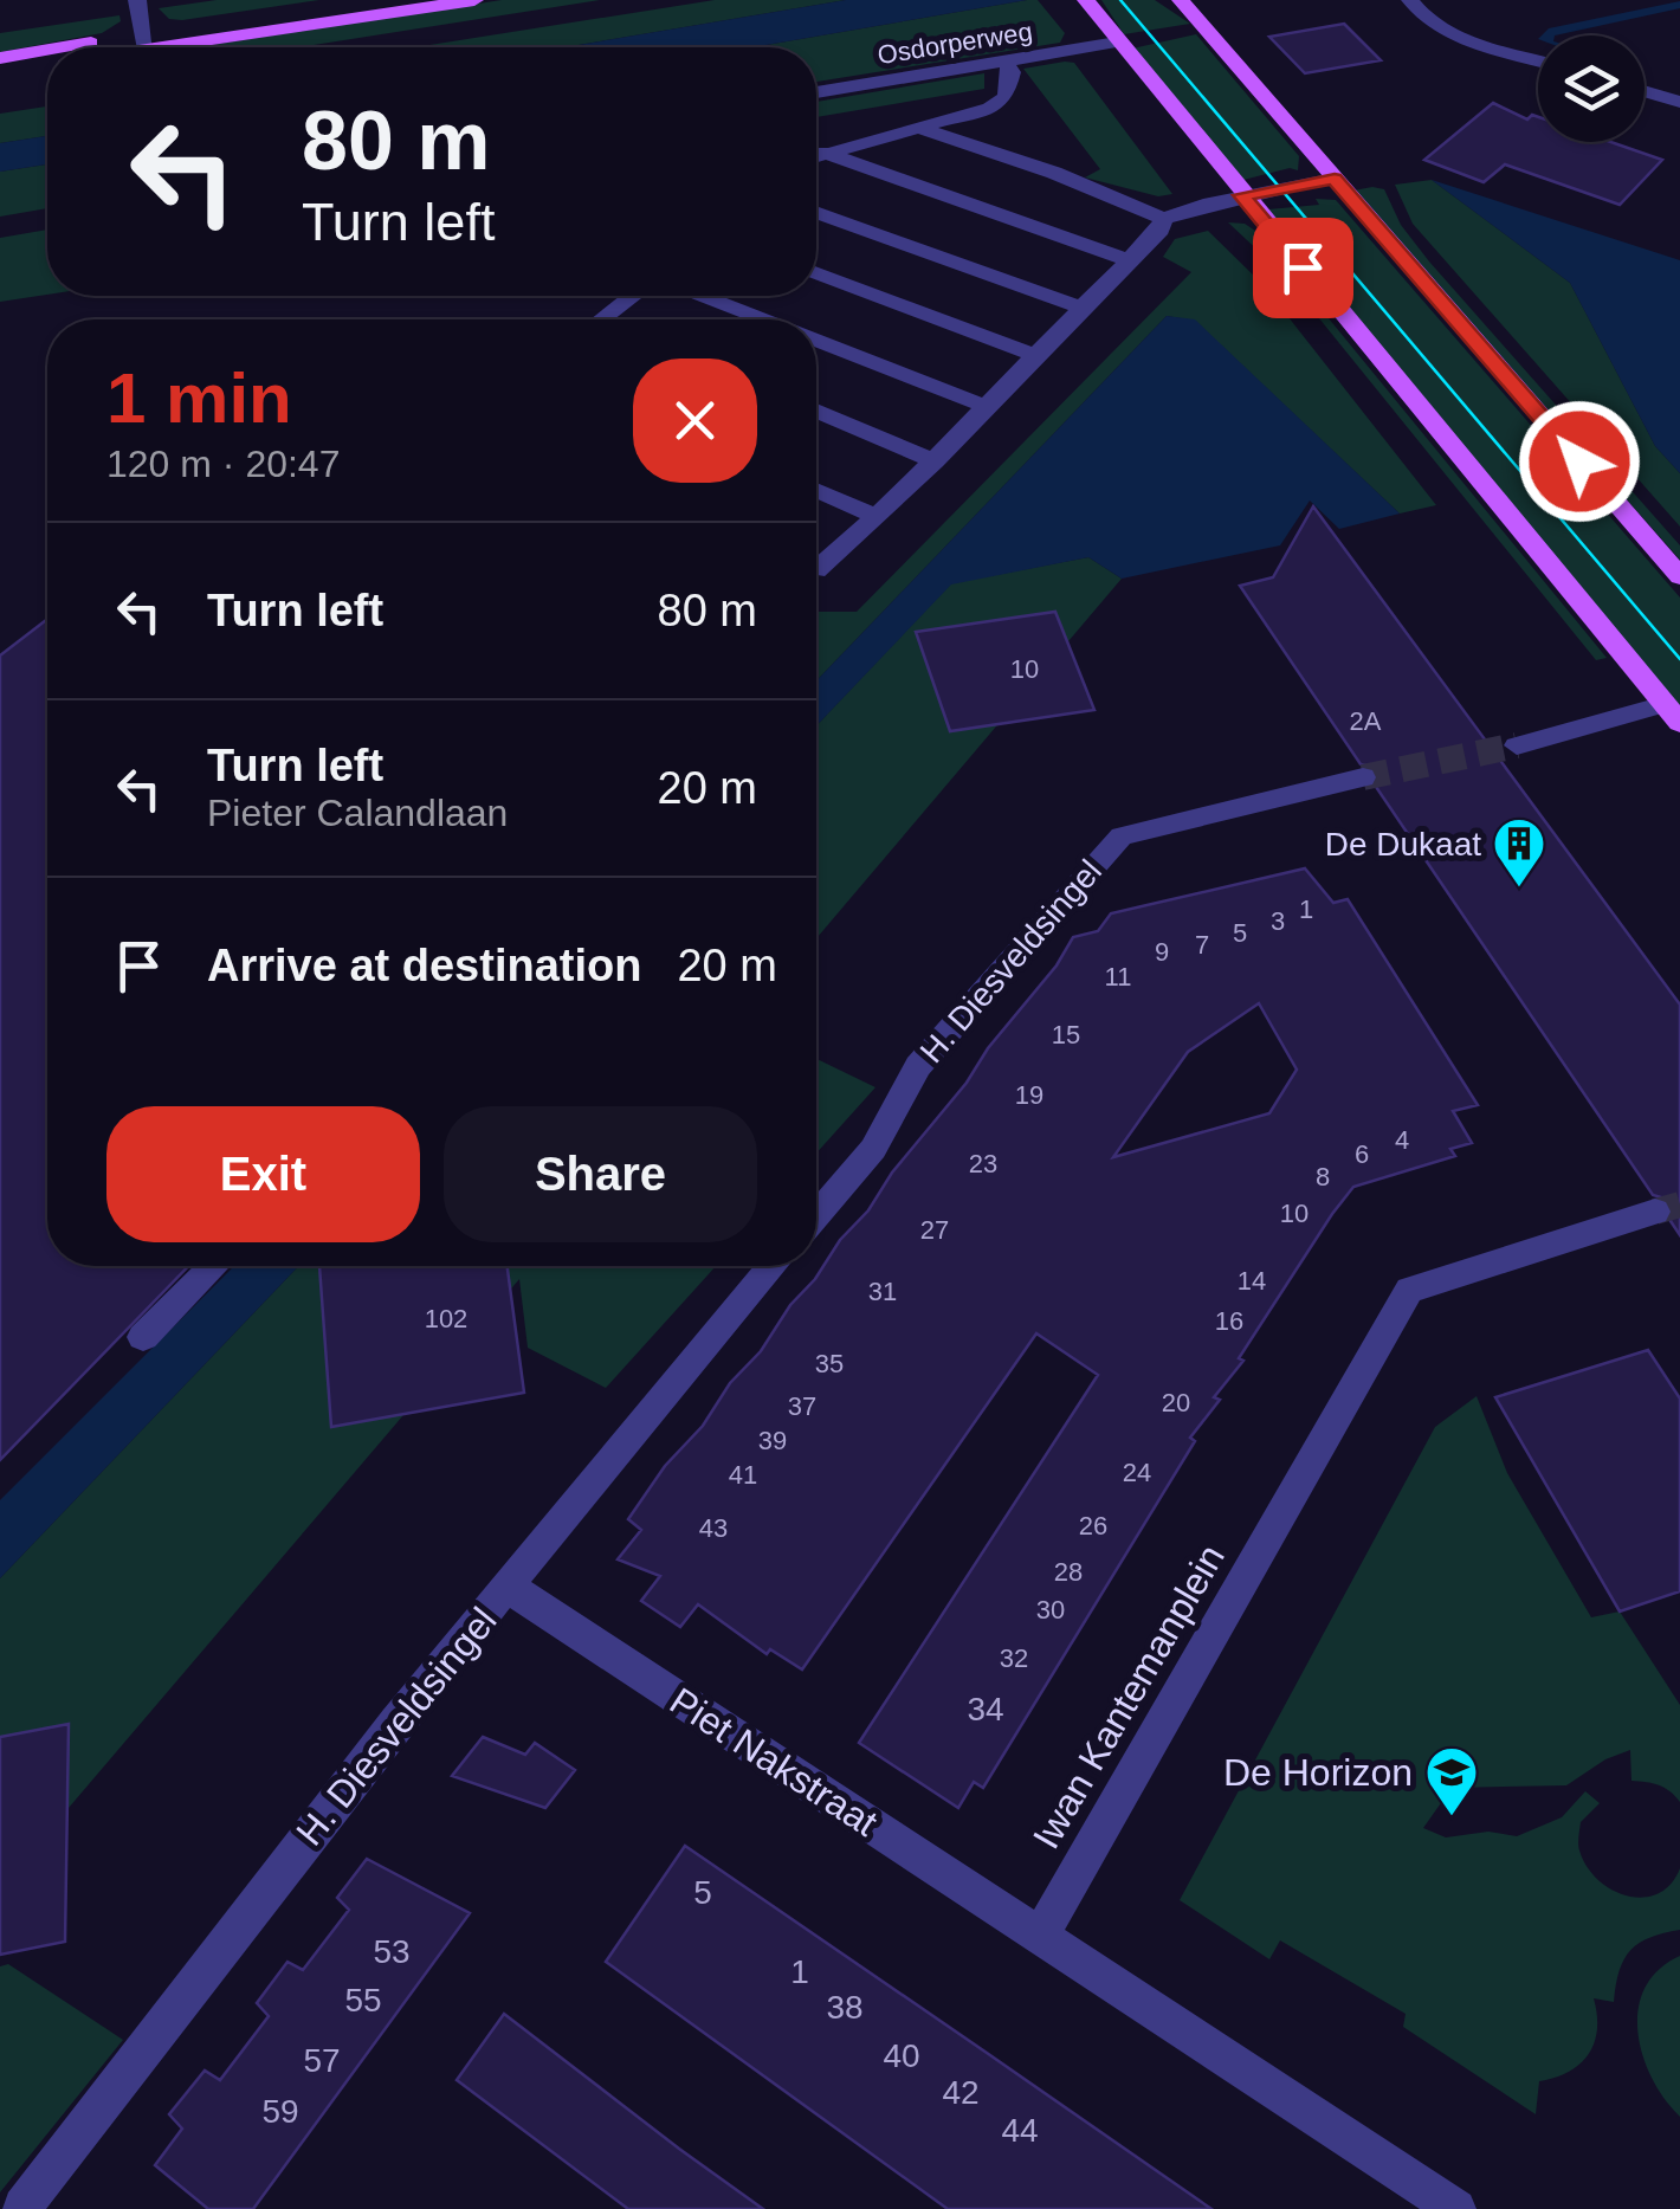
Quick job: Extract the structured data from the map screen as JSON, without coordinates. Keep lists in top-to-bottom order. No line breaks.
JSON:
{"streets":{"street":["Osdorperweg","H. Diesveldsingel","Iwan Kantemanplein","Piet Nakstraat"]},"crossings":[["H. Diesveldsingel","Piet Nakstraat"],["Iwan Kantemanplein","Piet Nakstraat"]],"places":{"building":["De Dukaat"],"school or university":["De Horizon"]},"house_numbers":["10","2A","1","3","5","7","9","11","15","19","4","6","23","8","10","27","14","31","102","16","35","20","37","39","24","41","26","43","28","30","32","34","5","53","1","55","38","40","57","42","59","44"],"page":{"turn":["80 m","Turn left"],"heading":["1 min","120 m · 20:47"],"list":[{"name":"Turn left","value":"80 m"},{"name":"Turn left","note":"Pieter Calandlaan","value":"20 m"},{"name":"Arrive at destination","value":"20 m"}],"buttons":["Exit","Share"]}}
